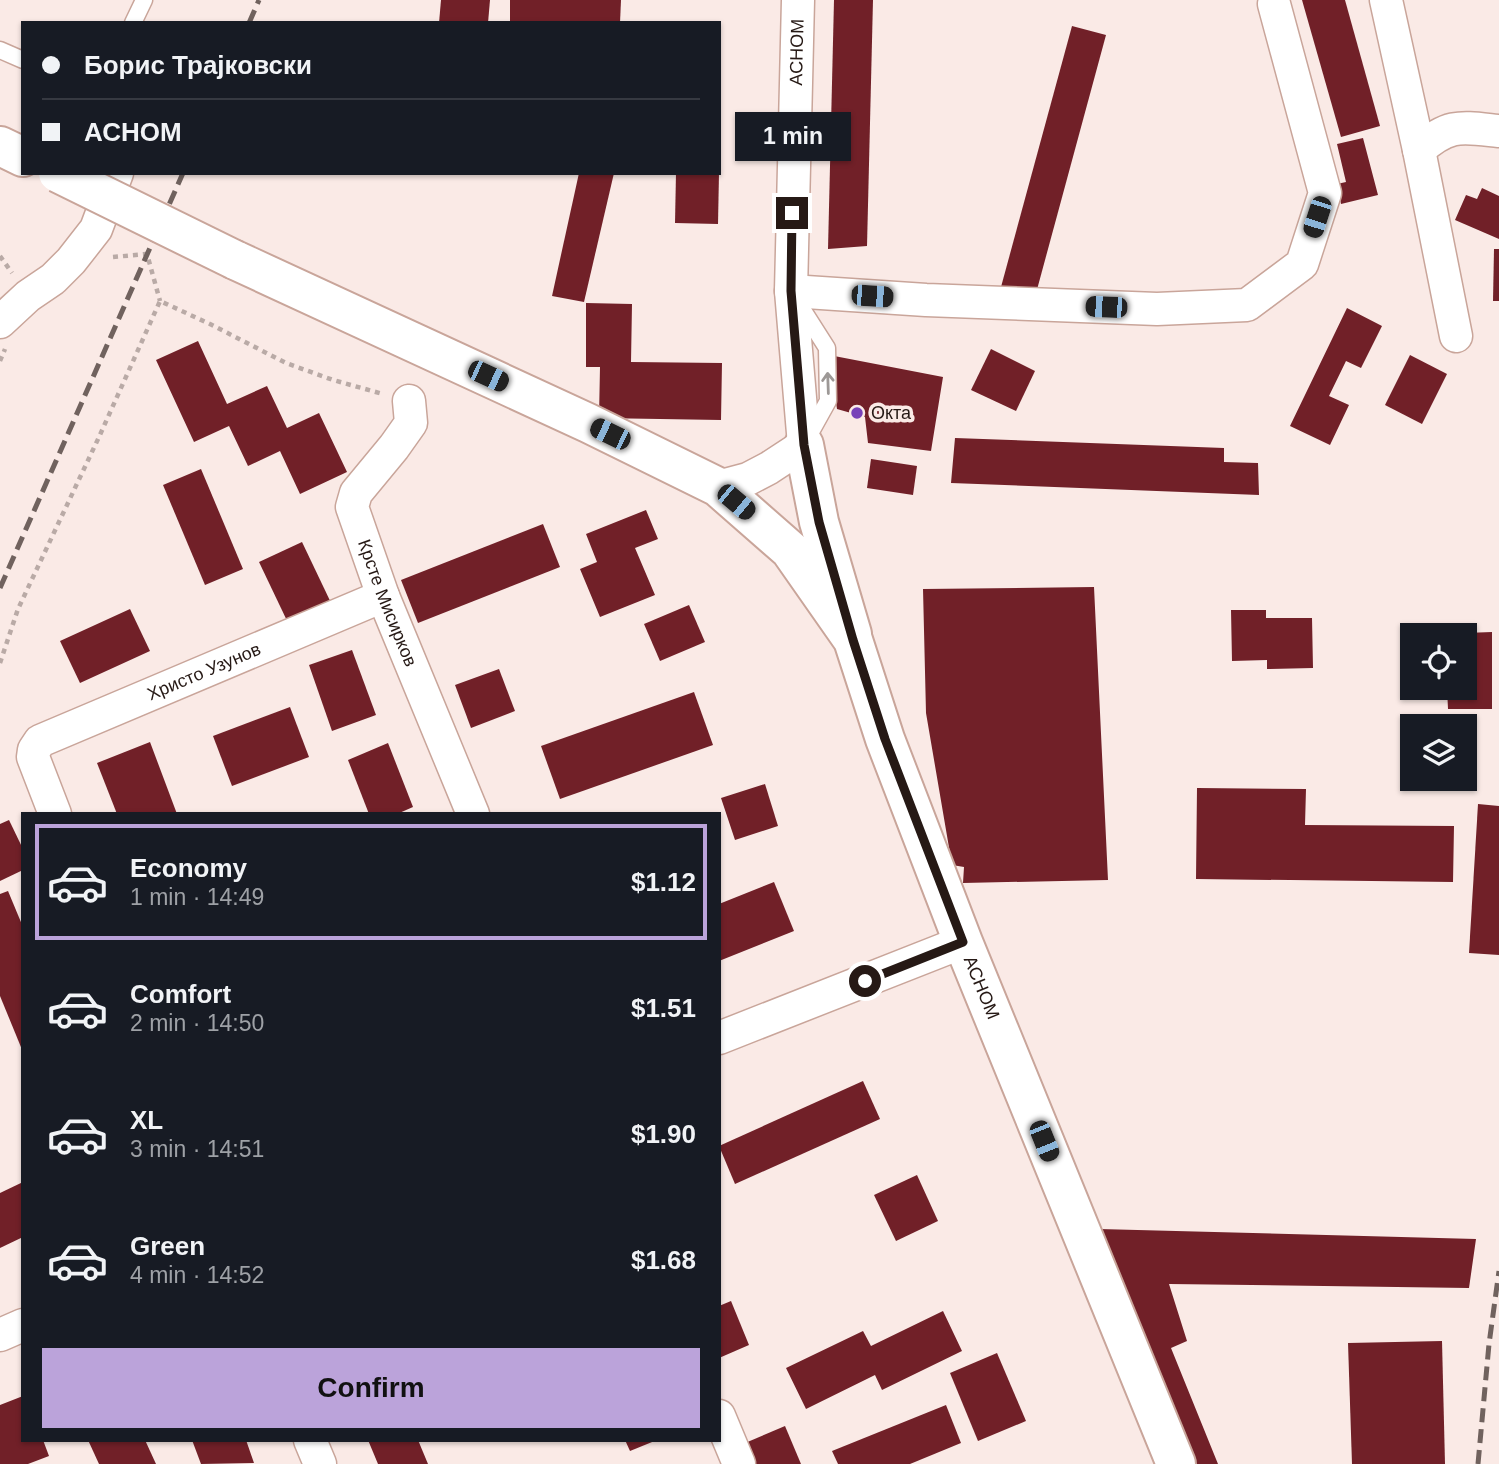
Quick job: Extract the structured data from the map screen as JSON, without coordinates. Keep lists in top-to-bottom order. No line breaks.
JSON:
{"streets":{"main road":["АСНОМ"],"street":["Крсте Мисирков","Христо Узунов"]},"crossings":[["Крсте Мисирков","Христо Узунов"]],"places":["Окта"],"page":{"banner":["Борис Трајковски","АСНОМ"],"bubble":"1 min","list":[{"name":"Economy","note":"1 min · 14:49","value":"$1.12"},{"name":"Comfort","note":"2 min · 14:50","value":"$1.51"},{"name":"XL","note":"3 min · 14:51","value":"$1.90"},{"name":"Green","note":"4 min · 14:52","value":"$1.68"}],"buttons":"Confirm"}}
